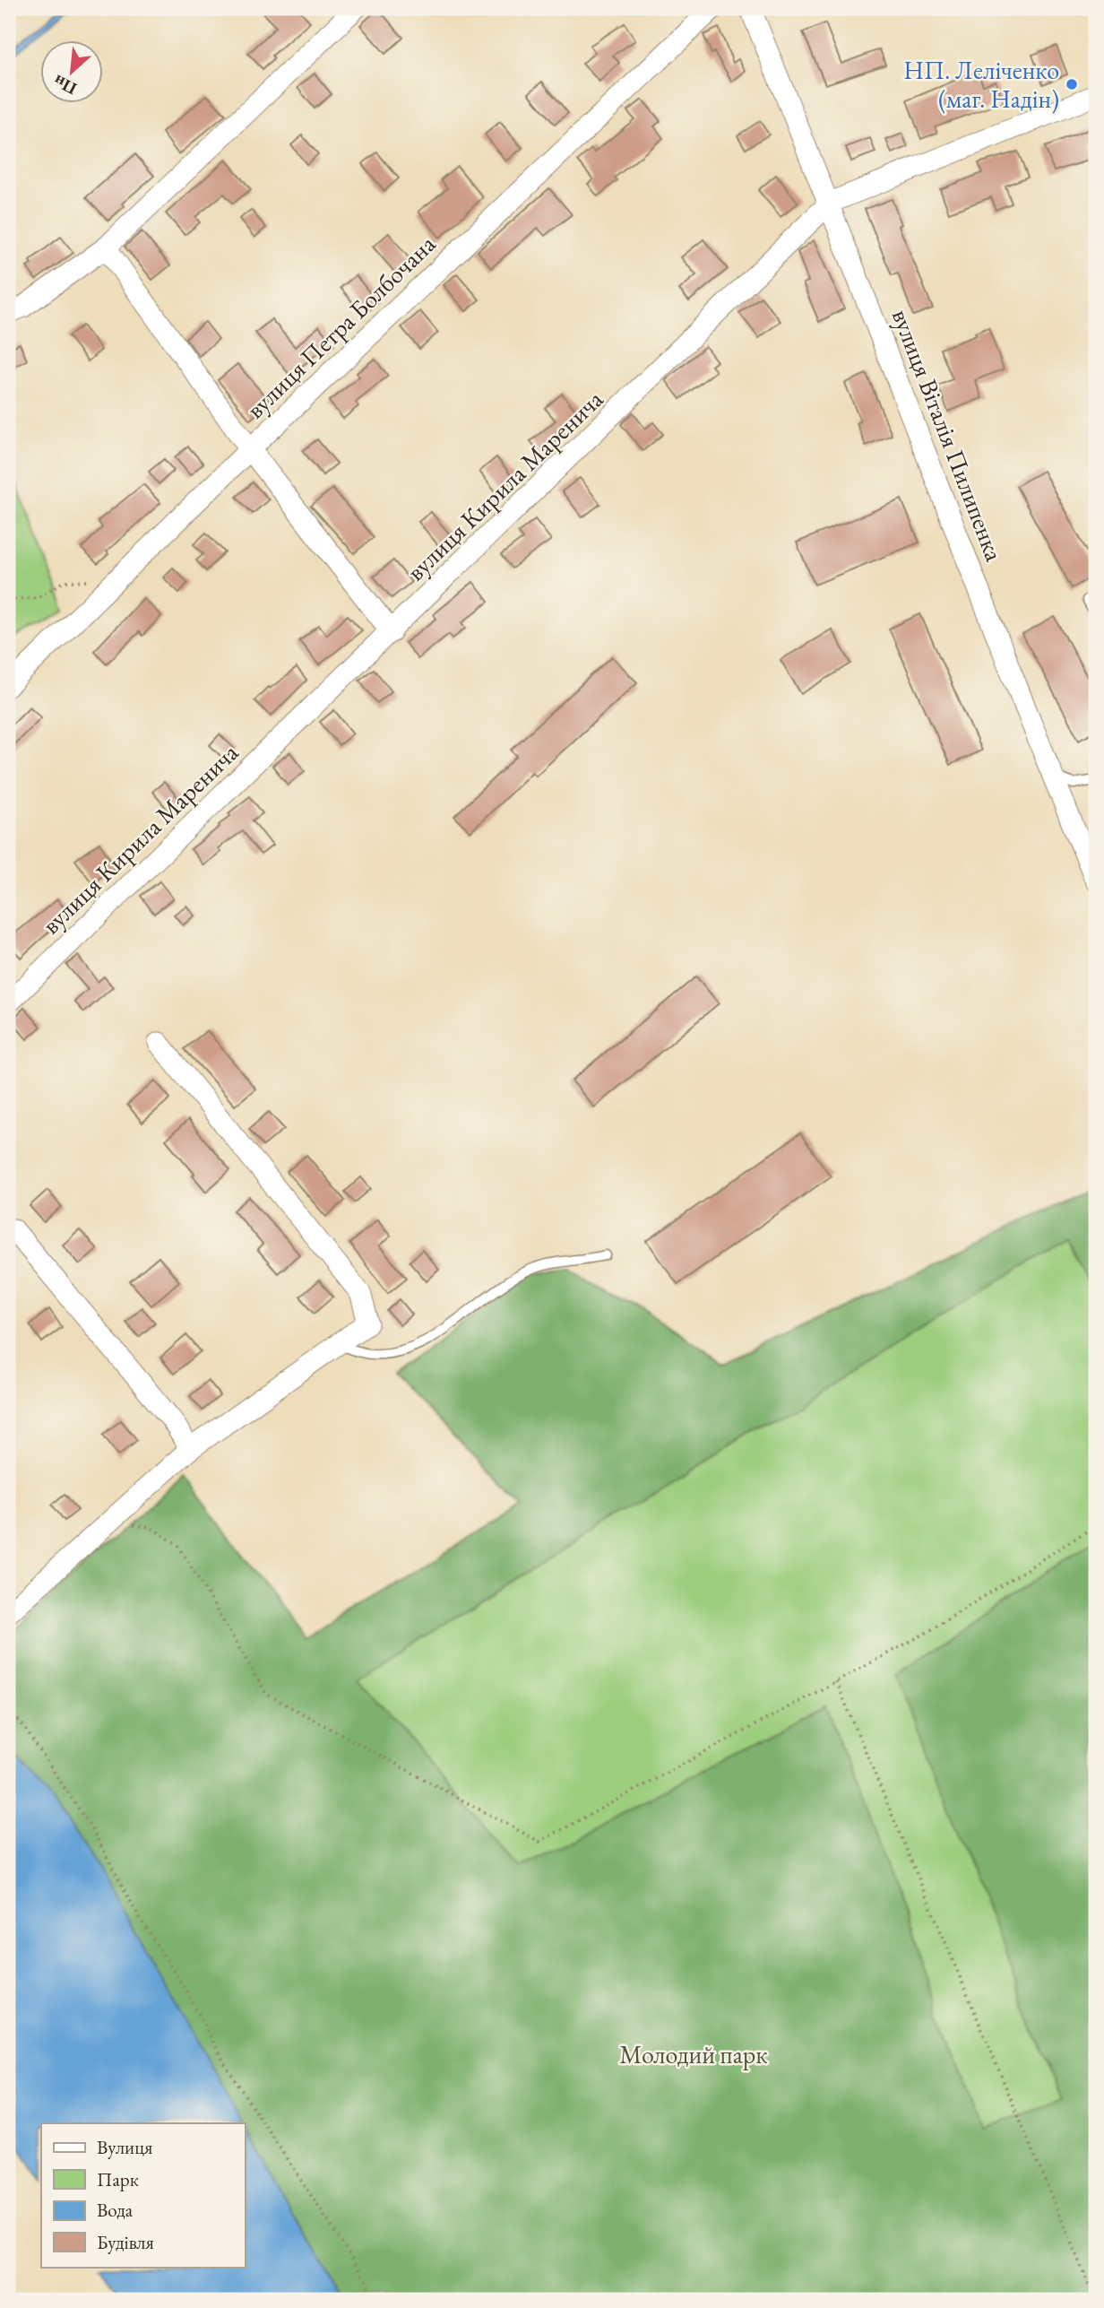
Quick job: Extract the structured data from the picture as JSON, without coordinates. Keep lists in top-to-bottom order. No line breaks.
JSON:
{"streets":{"street":["вулиця Петра Болбочана","вулиця Віталія Пилипенка","вулиця Кирила Маренича"]},"crossings":[["вулиця Віталія Пилипенка","вулиця Кирила Маренича"]],"parks":["Молодий парк"],"places":["НП. Леліченко (маг. Надін)"],"legend":["Вулиця","Парк","Вода","Будівля"],"north":"bottom left"}
